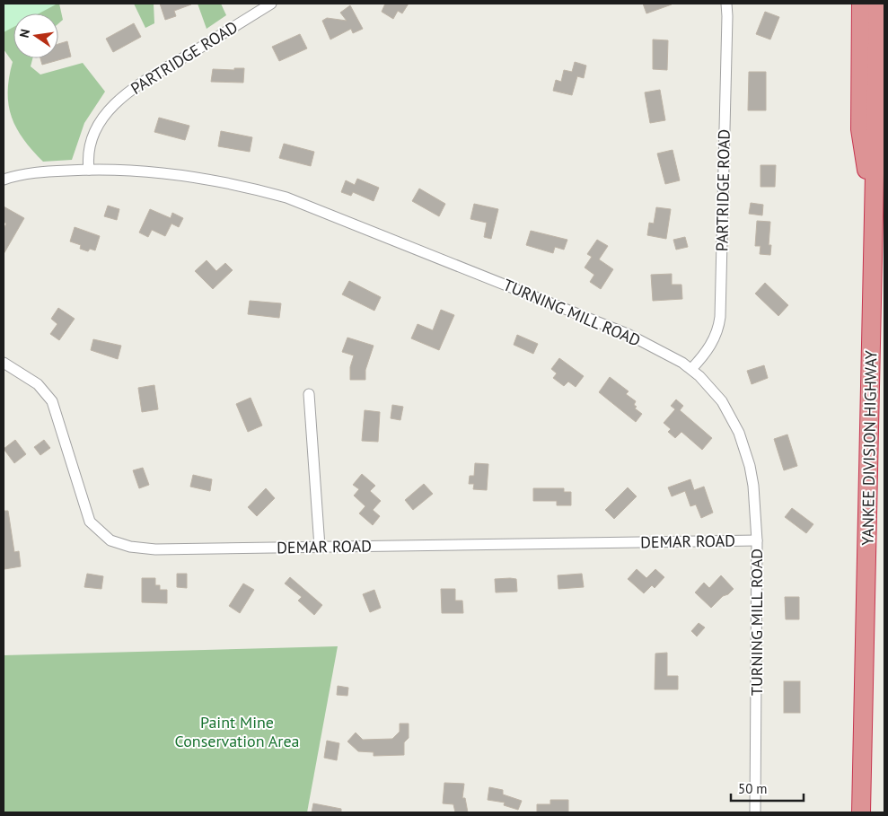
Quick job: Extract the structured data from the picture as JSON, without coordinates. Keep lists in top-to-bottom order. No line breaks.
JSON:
{"streets":{"highway":["YANKEE DIVISION HIGHWAY"],"street":["PARTRIDGE ROAD","TURNING MILL ROAD","DEMAR ROAD"]},"crossings":[["PARTRIDGE ROAD","TURNING MILL ROAD"],["TURNING MILL ROAD","DEMAR ROAD"]],"parks":["Paint Mine Conservation Area"],"scale_bar":"50 m","north":"left"}
